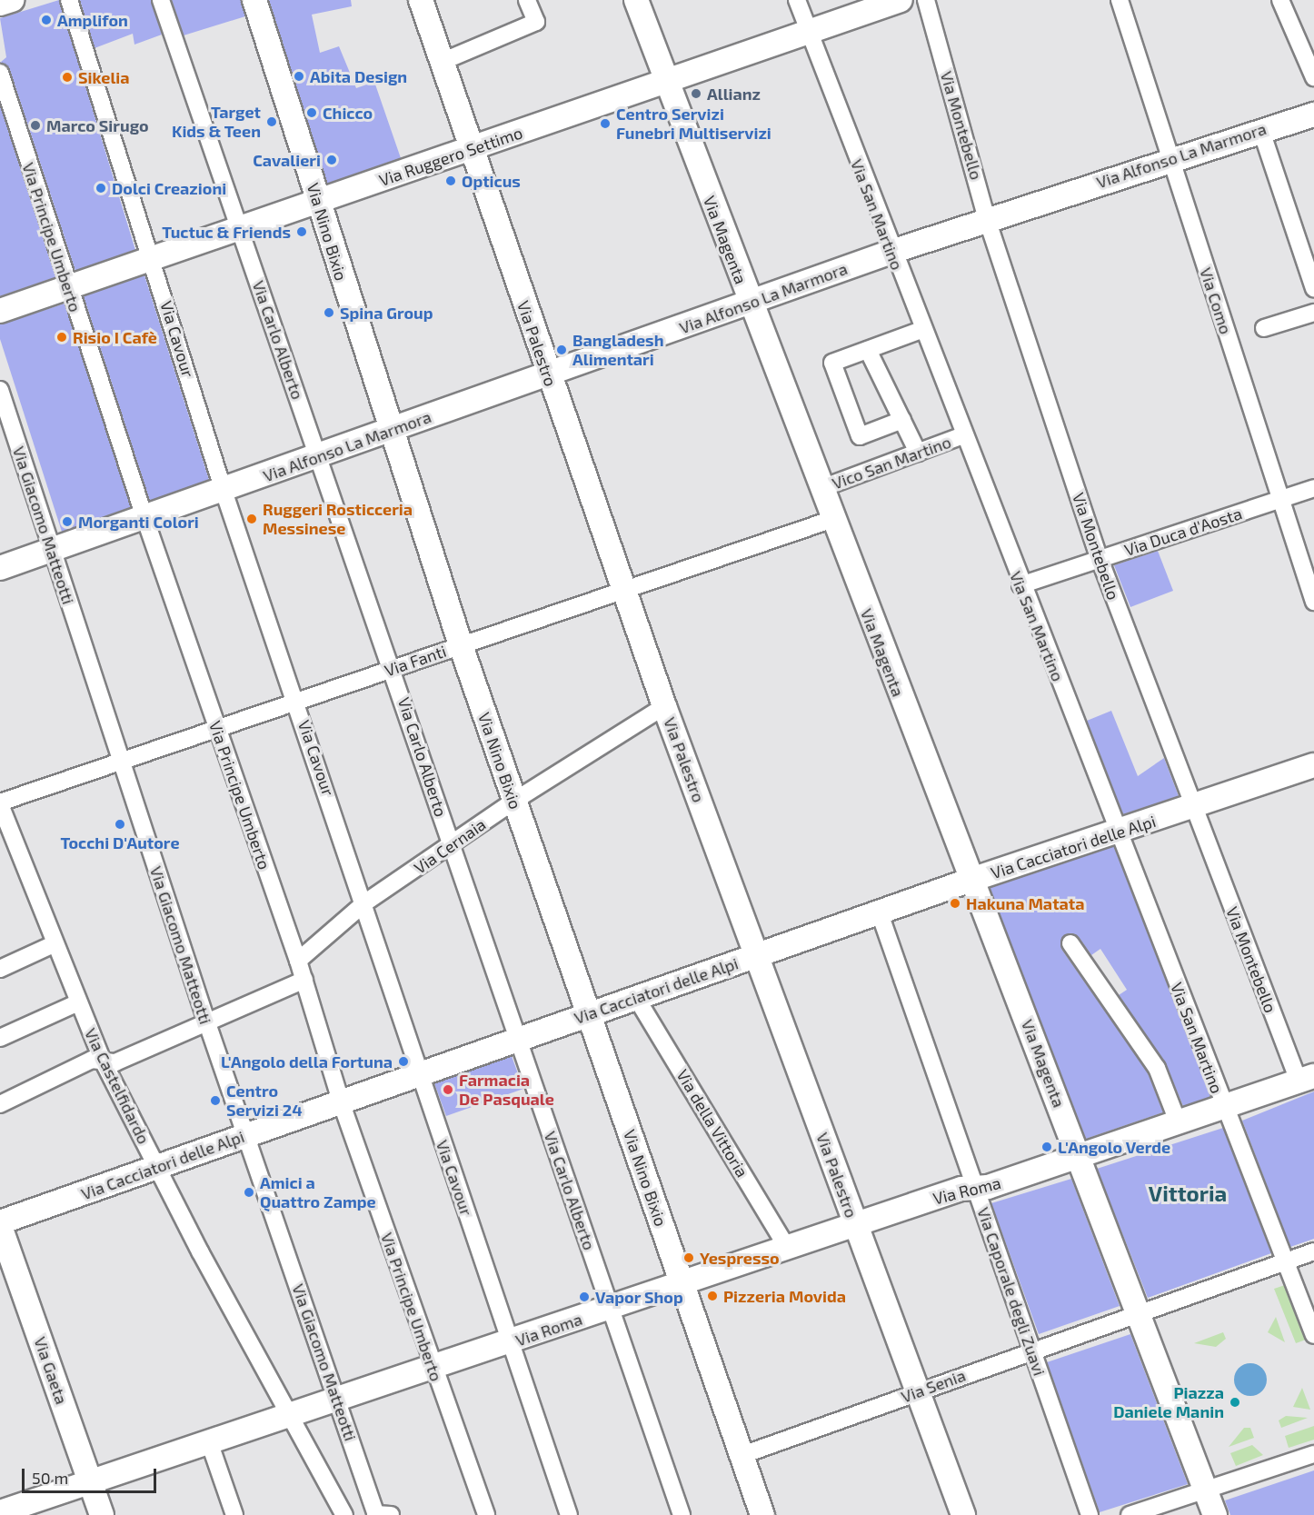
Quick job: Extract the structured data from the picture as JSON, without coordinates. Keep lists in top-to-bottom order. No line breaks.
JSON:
{"streets":{"street":["Via Montebello","Via Alfonso La Marmora","Via Ruggero Settimo","Via San Martino","Via Nino Bixio","Via Principe Umberto","Via Magenta","Via Como","Via Cavour","Via Carlo Alberto","Via Palestro","Vico San Martino","Via Giacomo Matteotti","Via Duca d'Aosta","Via Fanti","Via Cernaia","Via Cacciatori delle Alpi","Via Castelfidardo","Via della Vittoria","Via Roma","Via Caporale degli Zuavi","Via Gaeta","Via Senia"]},"crossings":[["Via Montebello","Via Alfonso La Marmora"],["Via Montebello","Via Duca d'Aosta"],["Via Montebello","Via Cacciatori delle Alpi"],["Via Montebello","Via Roma"],["Via Alfonso La Marmora","Via San Martino"],["Via Alfonso La Marmora","Via Nino Bixio"],["Via Alfonso La Marmora","Via Principe Umberto"],["Via Alfonso La Marmora","Via Magenta"],["Via Alfonso La Marmora","Via Como"],["Via Alfonso La Marmora","Via Cavour"],["Via Alfonso La Marmora","Via Carlo Alberto"],["Via Alfonso La Marmora","Via Palestro"],["Via Alfonso La Marmora","Via Giacomo Matteotti"],["Via Ruggero Settimo","Via San Martino"],["Via Ruggero Settimo","Via Nino Bixio"],["Via Ruggero Settimo","Via Principe Umberto"],["Via Ruggero Settimo","Via Magenta"],["Via Ruggero Settimo","Via Cavour"],["Via Ruggero Settimo","Via Carlo Alberto"],["Via Ruggero Settimo","Via Palestro"],["Via San Martino","Vico San Martino"],["Via San Martino","Via Duca d'Aosta"],["Via San Martino","Via Cacciatori delle Alpi"],["Via San Martino","Via Roma"],["Via San Martino","Via Senia"],["Via Nino Bixio","Via Fanti"],["Via Nino Bixio","Via Cernaia"],["Via Nino Bixio","Via Cacciatori delle Alpi"],["Via Nino Bixio","Via Roma"],["Via Nino Bixio","Via Senia"],["Via Principe Umberto","Via Fanti"],["Via Principe Umberto","Via Cernaia"],["Via Principe Umberto","Via Cacciatori delle Alpi"],["Via Principe Umberto","Via Roma"],["Via Magenta","Vico San Martino"],["Via Magenta","Via Fanti"],["Via Magenta","Via Cacciatori delle Alpi"],["Via Magenta","Via Roma"],["Via Magenta","Via Senia"],["Via Como","Via Duca d'Aosta"],["Via Cavour","Via Fanti"],["Via Cavour","Via Cernaia"],["Via Cavour","Via Cacciatori delle Alpi"],["Via Cavour","Via Roma"],["Via Carlo Alberto","Via Fanti"],["Via Carlo Alberto","Via Cernaia"],["Via Carlo Alberto","Via Cacciatori delle Alpi"],["Via Carlo Alberto","Via Roma"],["Via Palestro","Via Fanti"],["Via Palestro","Via Cernaia"],["Via Palestro","Via Cacciatori delle Alpi"],["Via Palestro","Via Roma"],["Via Palestro","Via Senia"],["Via Giacomo Matteotti","Via Fanti"],["Via Giacomo Matteotti","Via Cacciatori delle Alpi"],["Via Giacomo Matteotti","Via Roma"],["Via Fanti","Via Castelfidardo"],["Via Cacciatori delle Alpi","Via Castelfidardo"],["Via Cacciatori delle Alpi","Via della Vittoria"],["Via Cacciatori delle Alpi","Via Caporale degli Zuavi"],["Via Cacciatori delle Alpi","Via Gaeta"],["Via Castelfidardo","Via Roma"],["Via della Vittoria","Via Roma"],["Via Roma","Via Caporale degli Zuavi"],["Via Roma","Via Gaeta"],["Via Caporale degli Zuavi","Via Senia"]],"districts":["Vittoria"],"places":["Amplifon","Abita Design","Sikelia","Allianz","Chicco","Target Kids & Teen","Centro Servizi Funebri Multiservizi","Marco Sirugo","Cavalieri","Opticus","Dolci Creazioni","Tuctuc & Friends","Spina Group","Risio I Cafè","Bangladesh Alimentari","Ruggeri Rosticceria Messinese","Morganti Colori","Tocchi D'Autore","Hakuna Matata","L'Angolo della Fortuna","Farmacia De Pasquale","Centro Servizi 24","L'Angolo Verde","Amici a Quattro Zampe","Yespresso","Pizzeria Movida","Vapor Shop","Piazza Daniele Manin"],"scale_bar":"50 m"}
